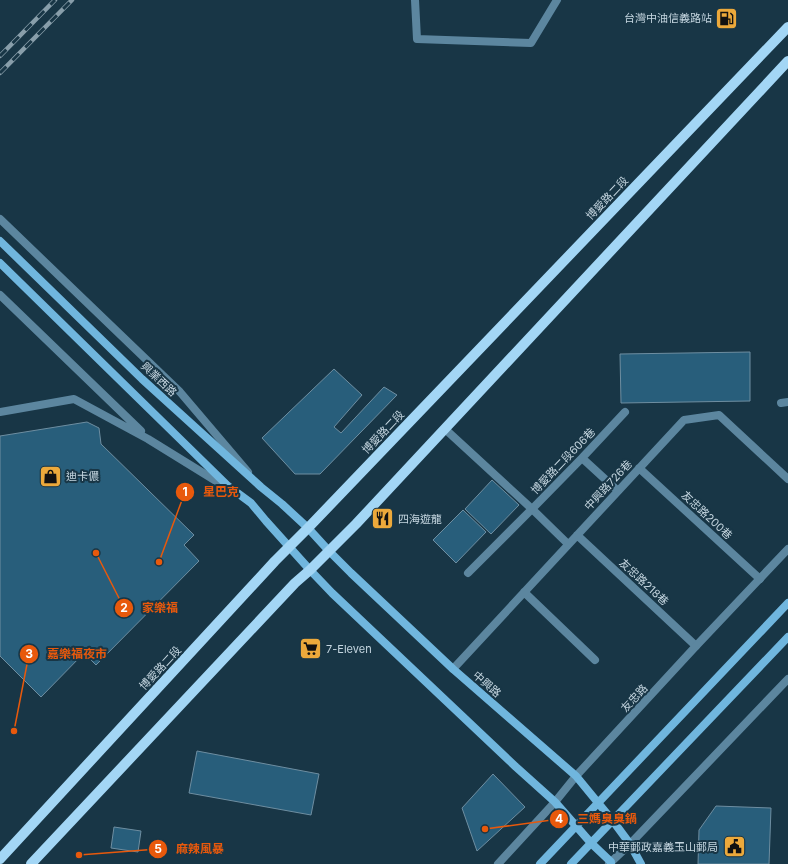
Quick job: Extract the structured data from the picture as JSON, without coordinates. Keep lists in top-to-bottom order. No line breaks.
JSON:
{"streets":{"main road":["博愛路二段"],"street":["興業西路","博愛路二段606巷","中興路726巷","友忠路200巷","友忠路218巷","中興路","友忠路"]},"crossings":[["博愛路二段","興業西路"],["博愛路二段","中興路"],["興業西路","中興路"],["中興路726巷","友忠路200巷"],["中興路726巷","友忠路218巷"],["中興路726巷","中興路"],["友忠路200巷","友忠路"],["友忠路218巷","友忠路"],["中興路","友忠路"]],"places":{"fuel station":["台灣中油信義路站"],"shop":["迪卡儂"],"restaurant":["四海遊龍"],"other":["家樂福","星巴克","嘉樂福夜市","三媽臭臭鍋","麻辣風暴"],"supermarket":["7-Eleven"],"public building":["中華郵政嘉義玉山郵局"]}}
